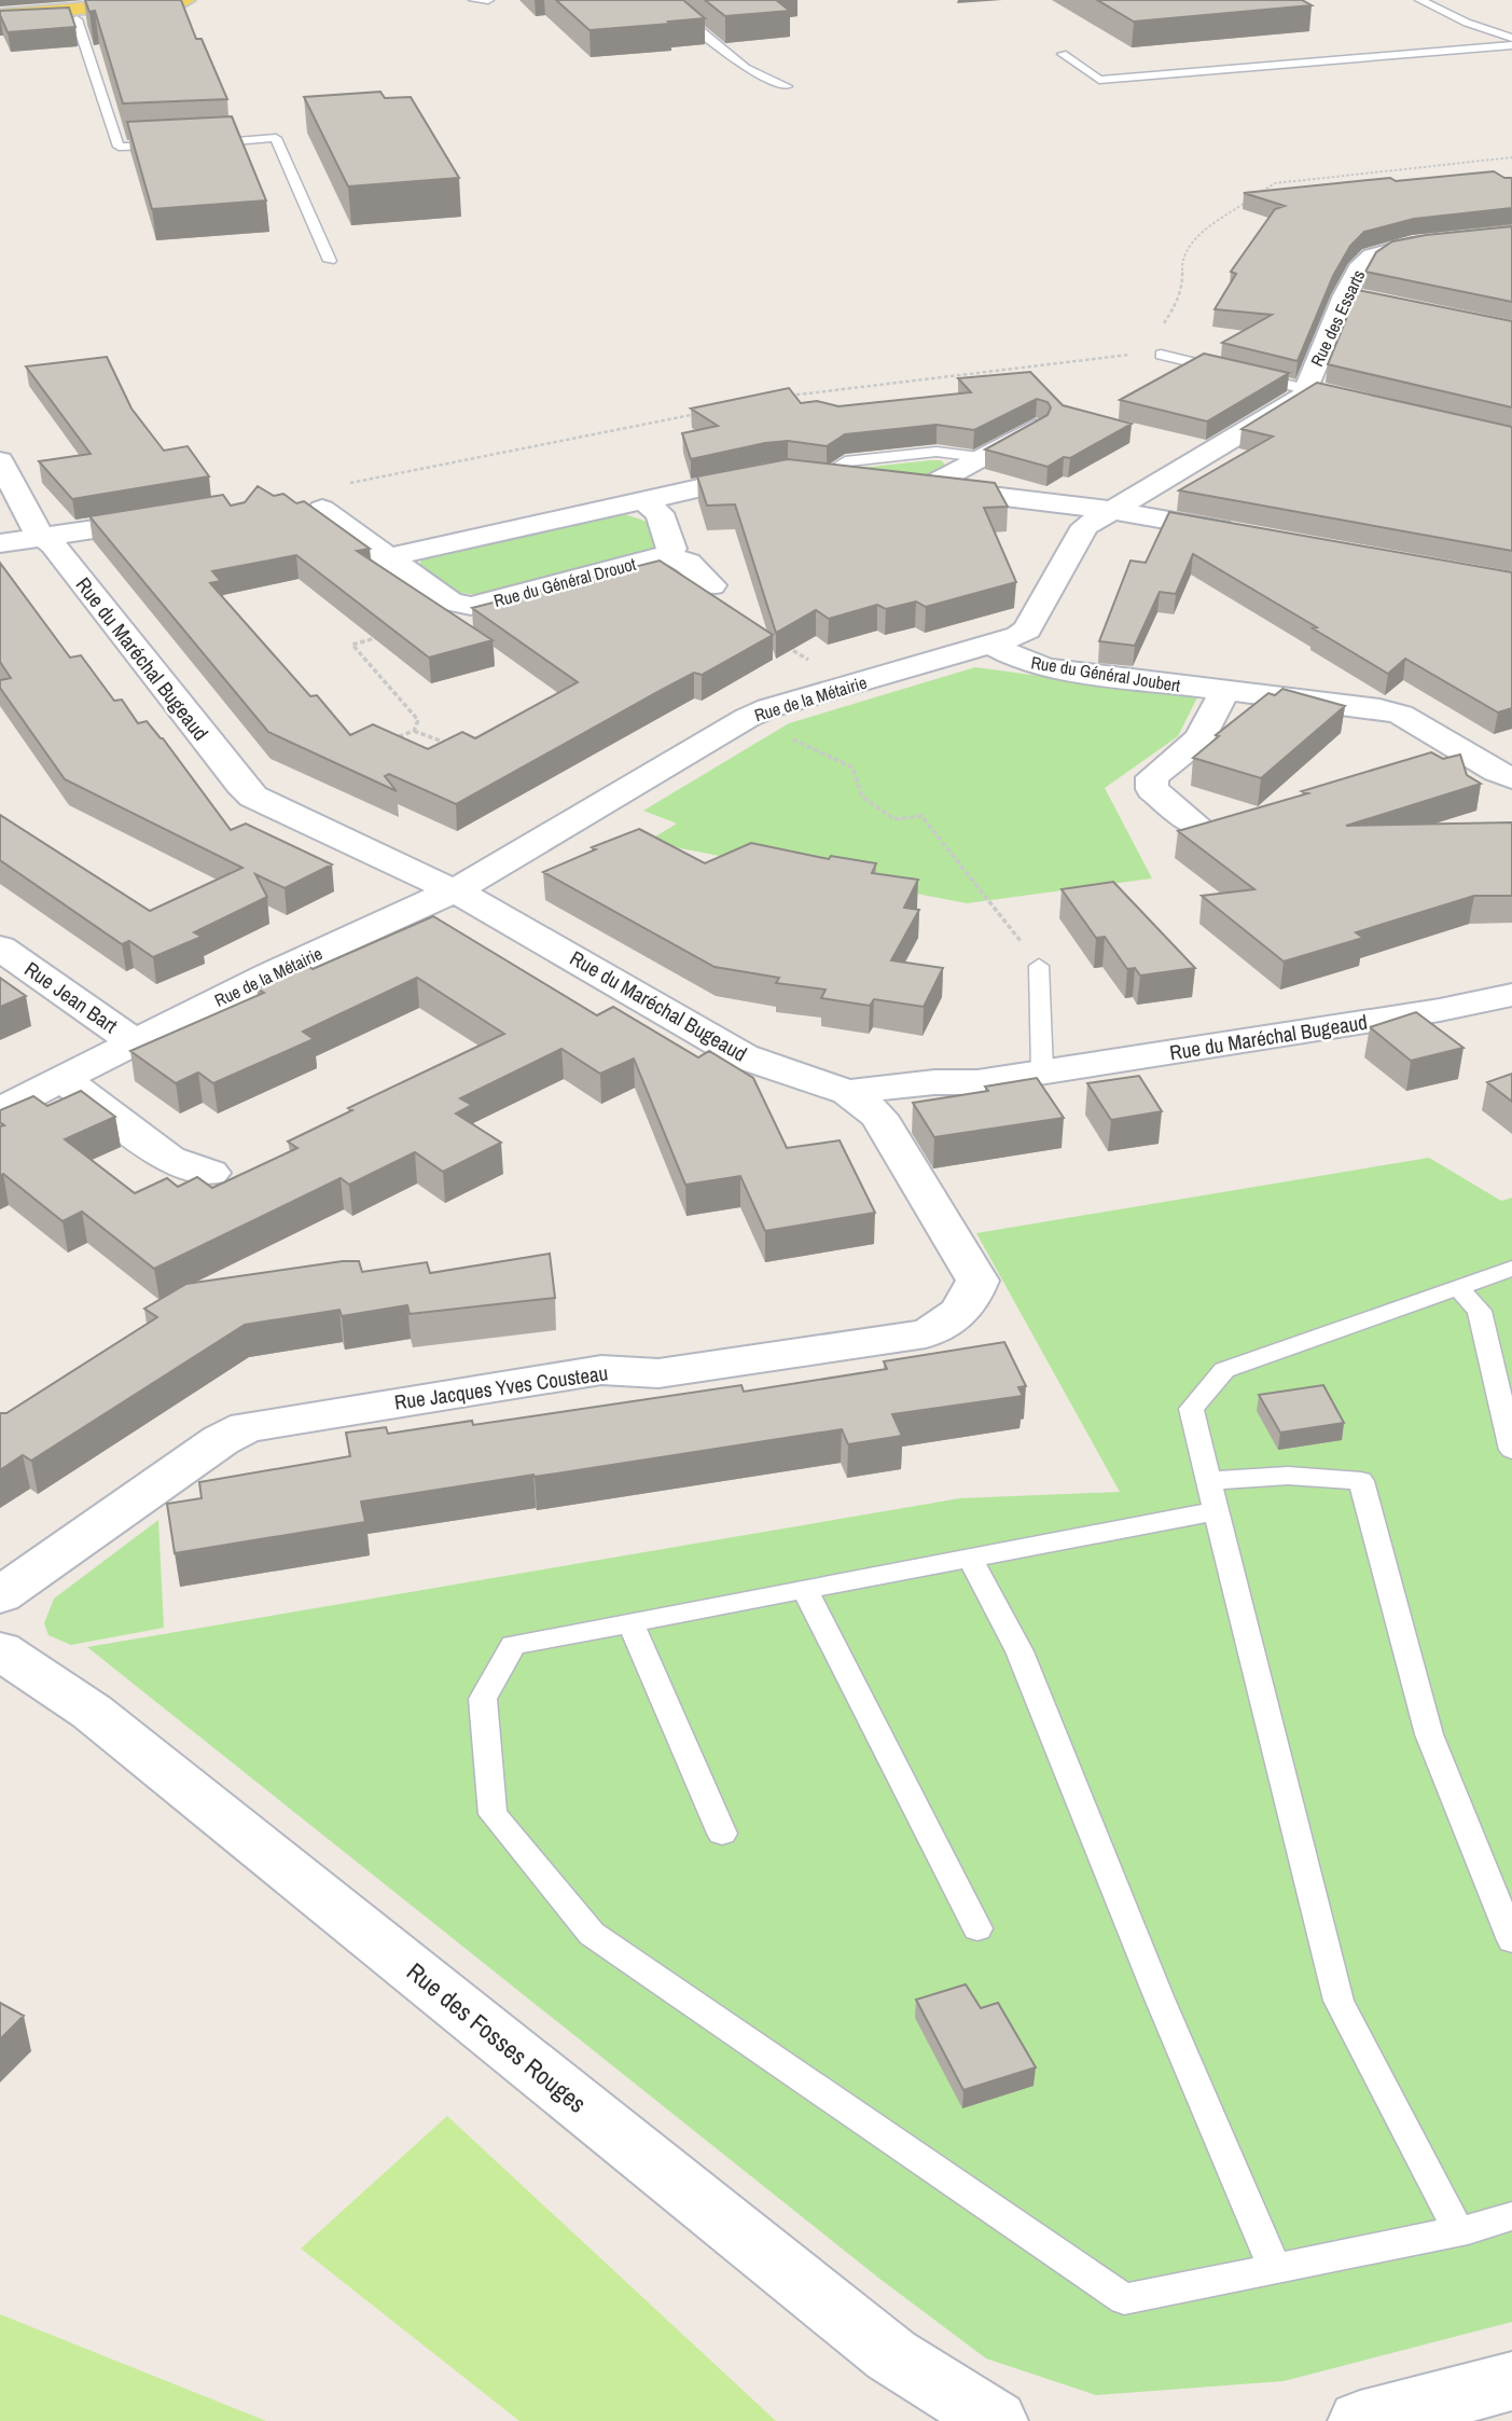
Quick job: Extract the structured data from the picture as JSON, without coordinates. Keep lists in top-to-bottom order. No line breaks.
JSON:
{"streets":{"street":["Rue des Essarts","Rue du Général Drouot","Rue du Maréchal Bugeaud","Rue du Général Joubert","Rue de la Métairie","Rue Jean Bart","Rue Jacques Yves Cousteau","Rue des Fosses Rouges"]},"crossings":[["Rue des Essarts","Rue de la Métairie"],["Rue du Maréchal Bugeaud","Rue de la Métairie"],["Rue du Maréchal Bugeaud","Rue Jacques Yves Cousteau"],["Rue du Général Joubert","Rue de la Métairie"],["Rue de la Métairie","Rue Jean Bart"]]}
